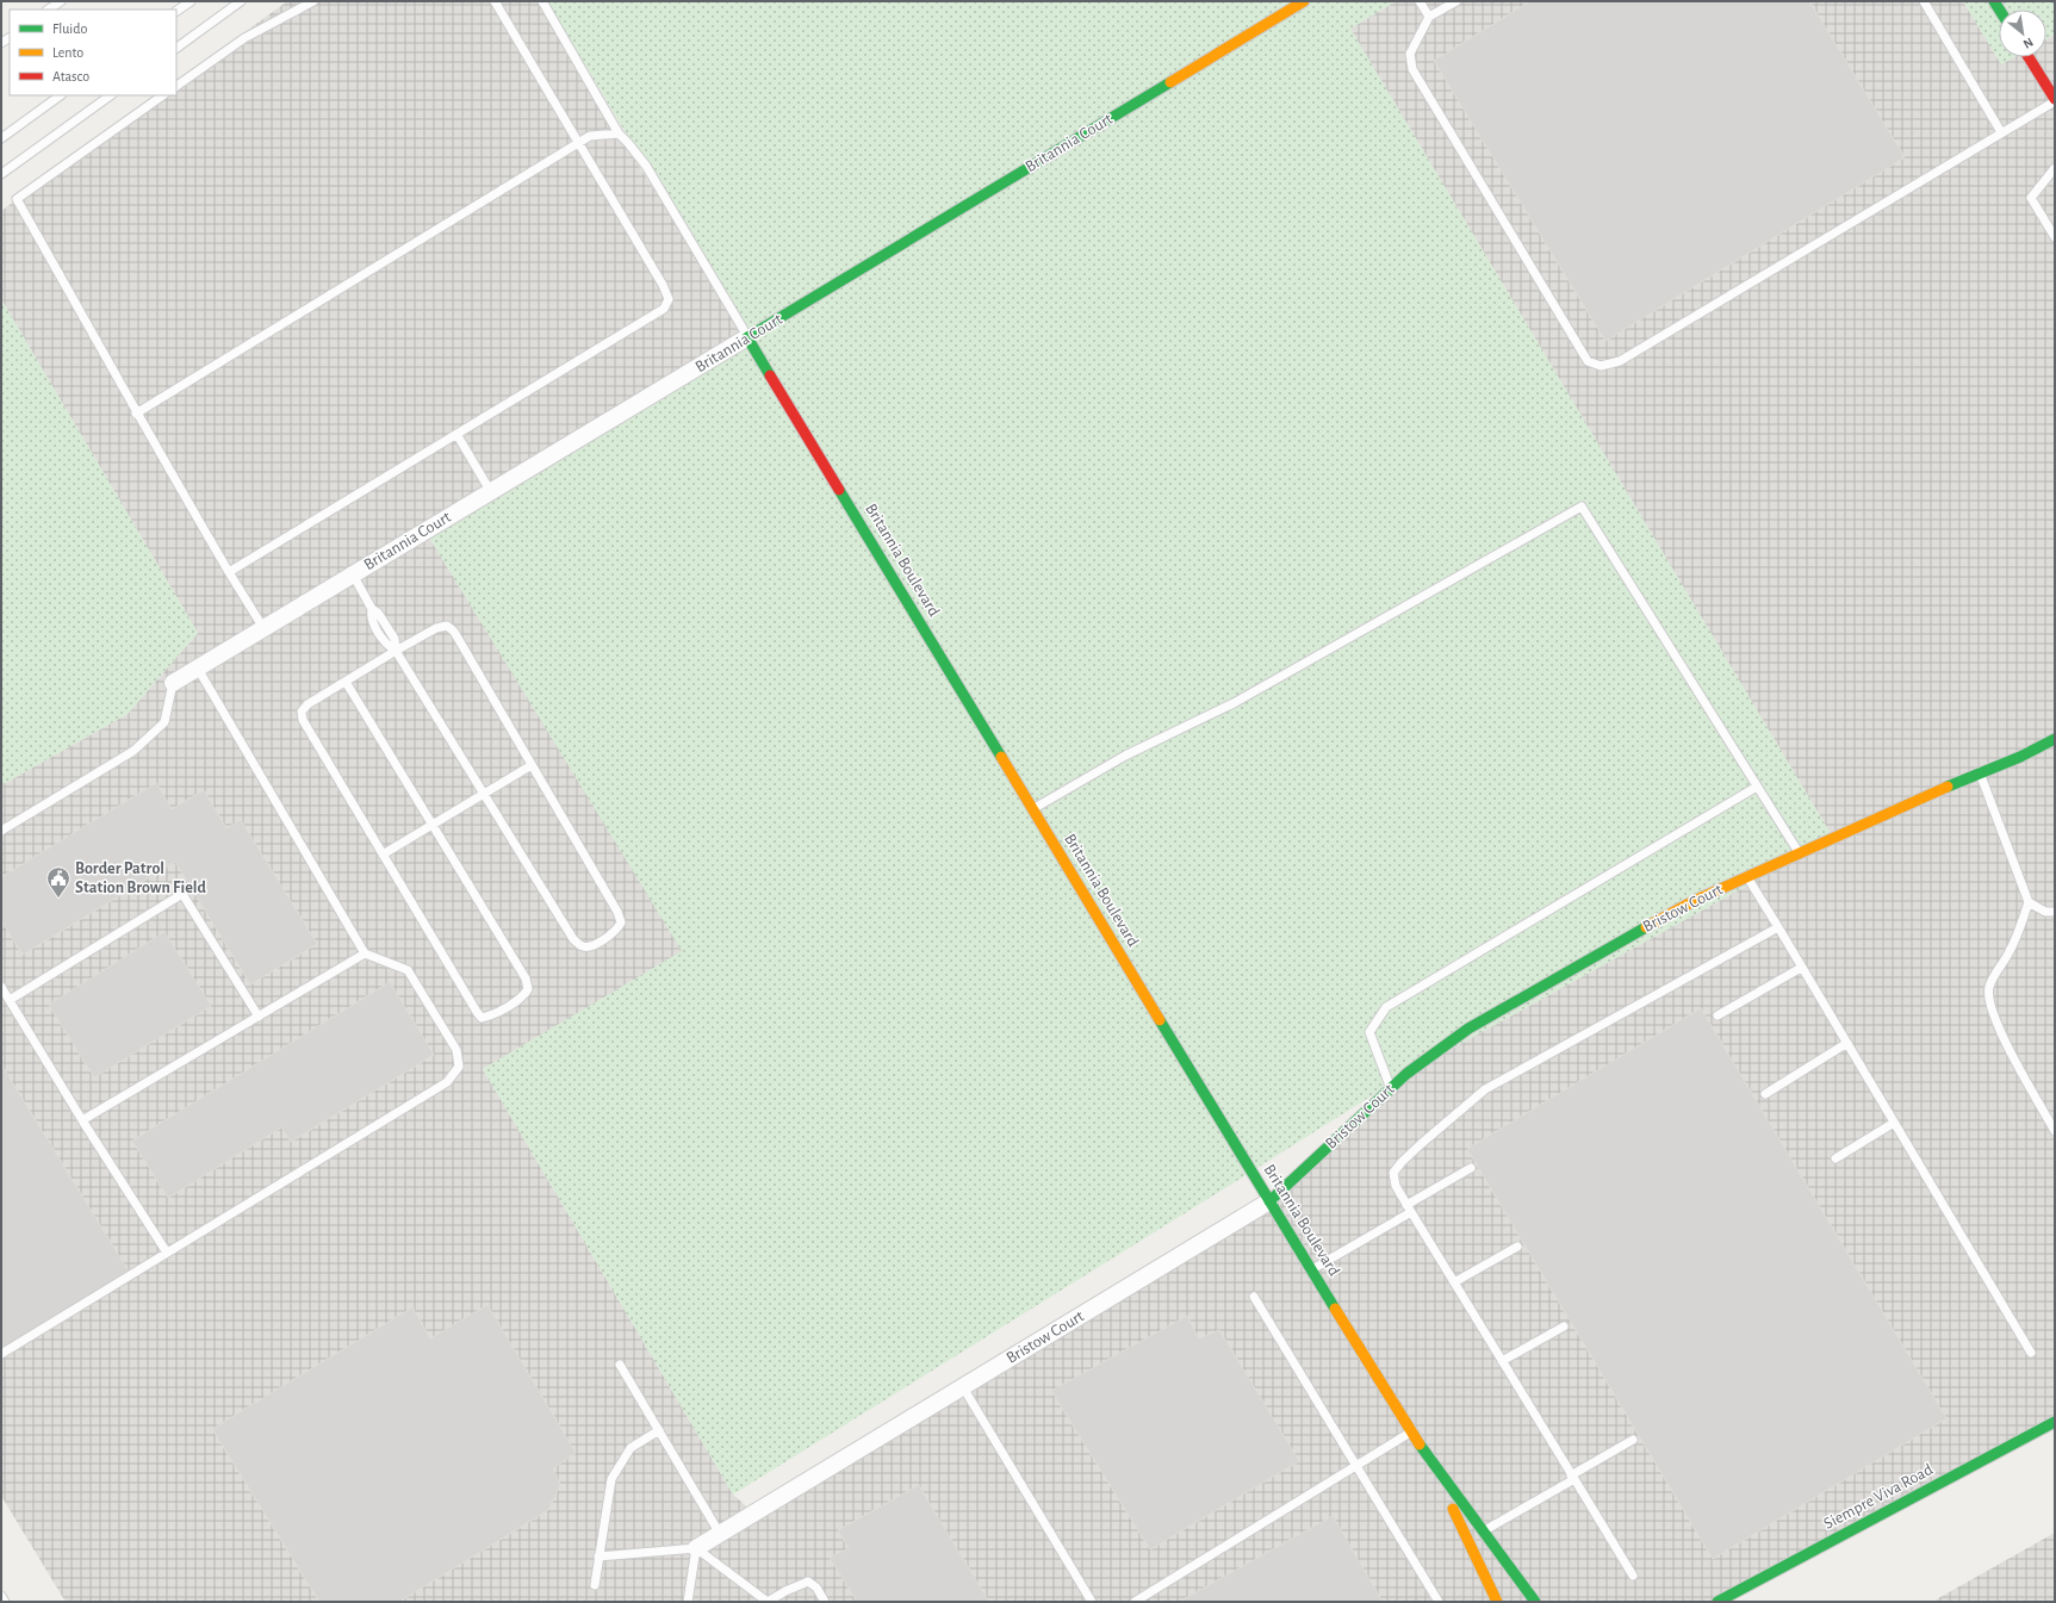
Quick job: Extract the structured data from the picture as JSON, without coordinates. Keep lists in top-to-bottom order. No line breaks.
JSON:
{"streets":{"street":["Britannia Court","Britannia Boulevard","Bristow Court","Siempre Viva Road"]},"crossings":[["Britannia Court","Britannia Boulevard"],["Britannia Boulevard","Bristow Court"]],"places":{"public building":["Border Patrol Station Brown Field"]},"legend":["Fluido","Lento","Atasco"],"north":"bottom right"}
